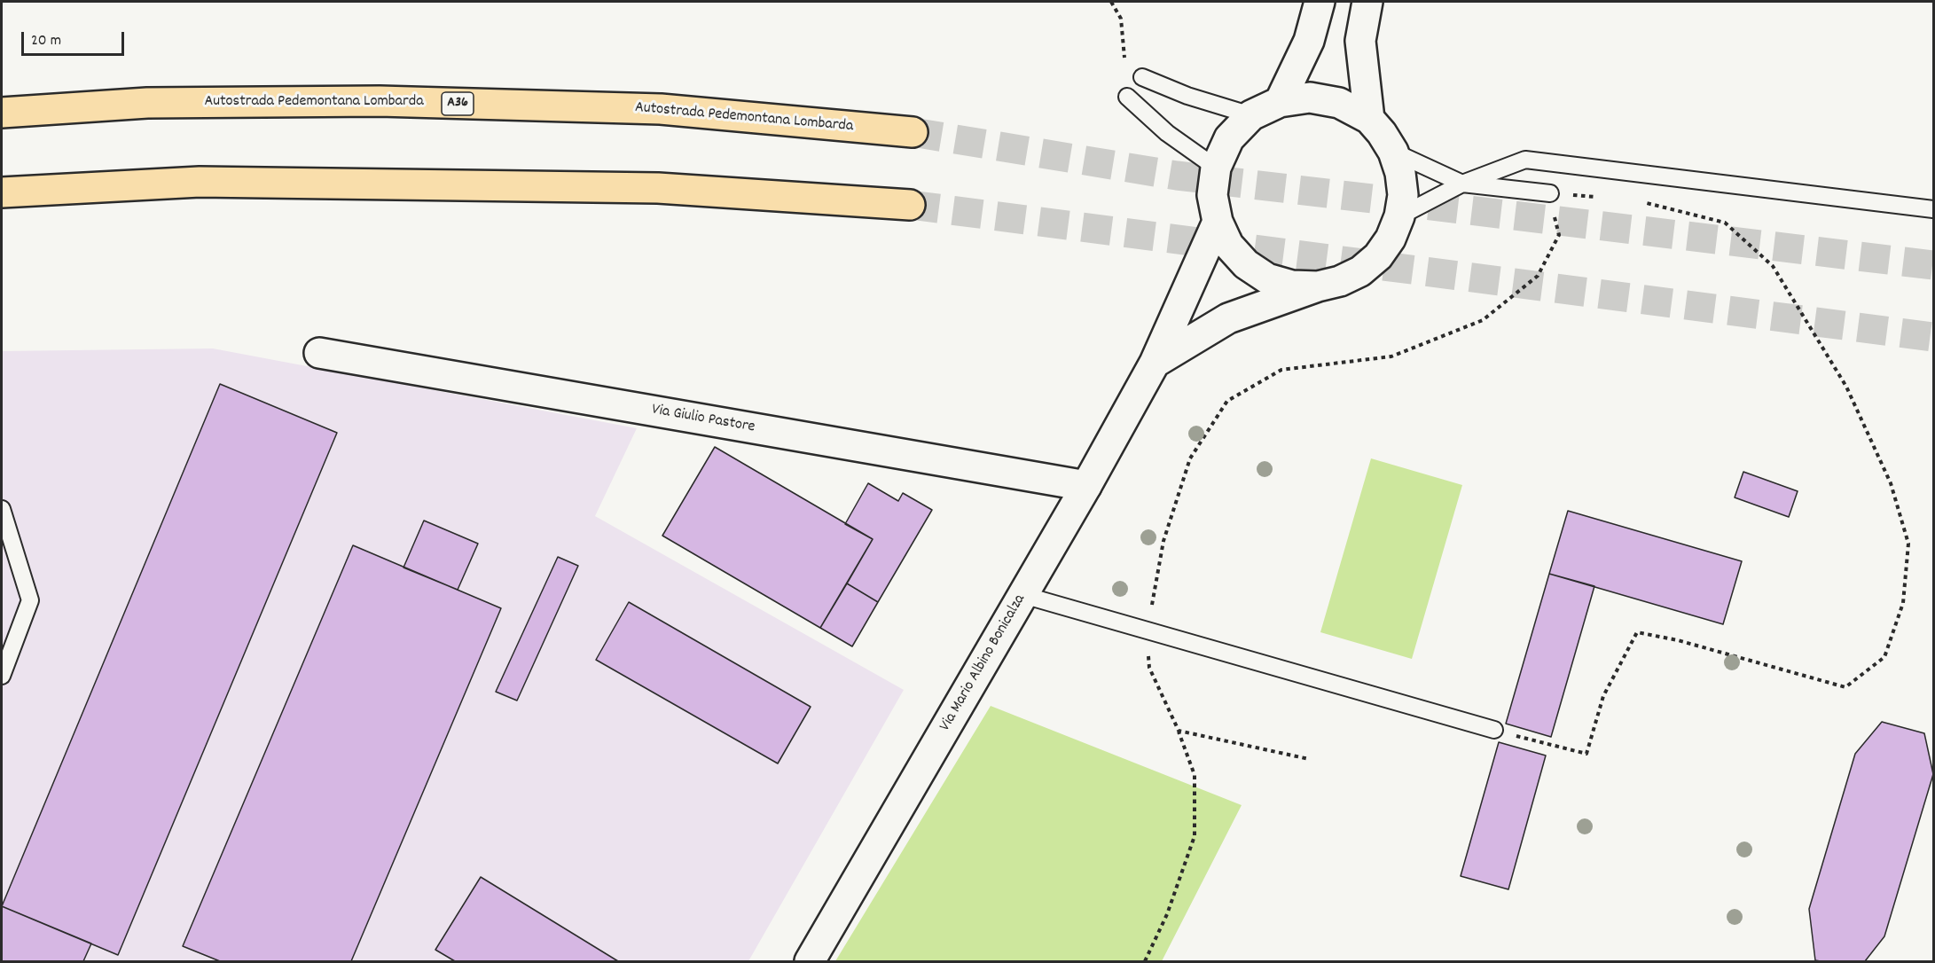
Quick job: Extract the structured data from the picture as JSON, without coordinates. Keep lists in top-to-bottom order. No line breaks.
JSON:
{"streets":{"highway":["Autostrada Pedemontana Lombarda","A36"],"main road":["Via Giulio Pastore","Via Mario Albino Bonicalza"]},"crossings":[["Via Giulio Pastore","Via Mario Albino Bonicalza"]],"scale_bar":"20 m"}
